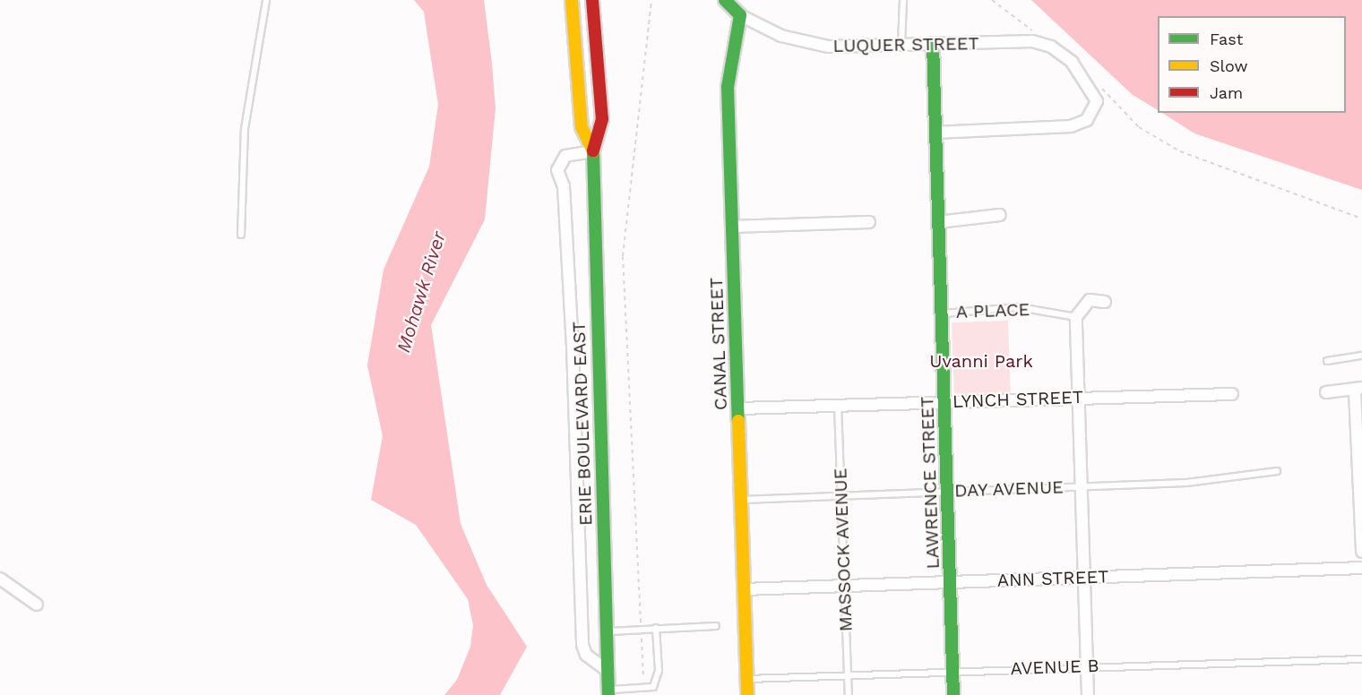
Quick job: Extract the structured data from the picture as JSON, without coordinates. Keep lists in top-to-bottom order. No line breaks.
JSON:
{"streets":{"main road":["CANAL STREET","ERIE BOULEVARD EAST","LAWRENCE STREET"],"street":["LUQUER STREET","LYNCH STREET","ANN STREET"],"lane":["A PLACE","DAY AVENUE","MASSOCK AVENUE","AVENUE B"]},"crossings":[["LUQUER STREET","CANAL STREET"],["LUQUER STREET","LAWRENCE STREET"],["A PLACE","LAWRENCE STREET"],["CANAL STREET","LYNCH STREET"],["CANAL STREET","DAY AVENUE"],["CANAL STREET","ANN STREET"],["CANAL STREET","AVENUE B"],["LYNCH STREET","LAWRENCE STREET"],["LYNCH STREET","MASSOCK AVENUE"],["LAWRENCE STREET","DAY AVENUE"],["LAWRENCE STREET","ANN STREET"],["LAWRENCE STREET","AVENUE B"],["DAY AVENUE","MASSOCK AVENUE"],["MASSOCK AVENUE","ANN STREET"],["MASSOCK AVENUE","AVENUE B"]],"water":["Mohawk River"],"parks":["Uvanni Park"],"legend":["Fast","Slow","Jam"]}
